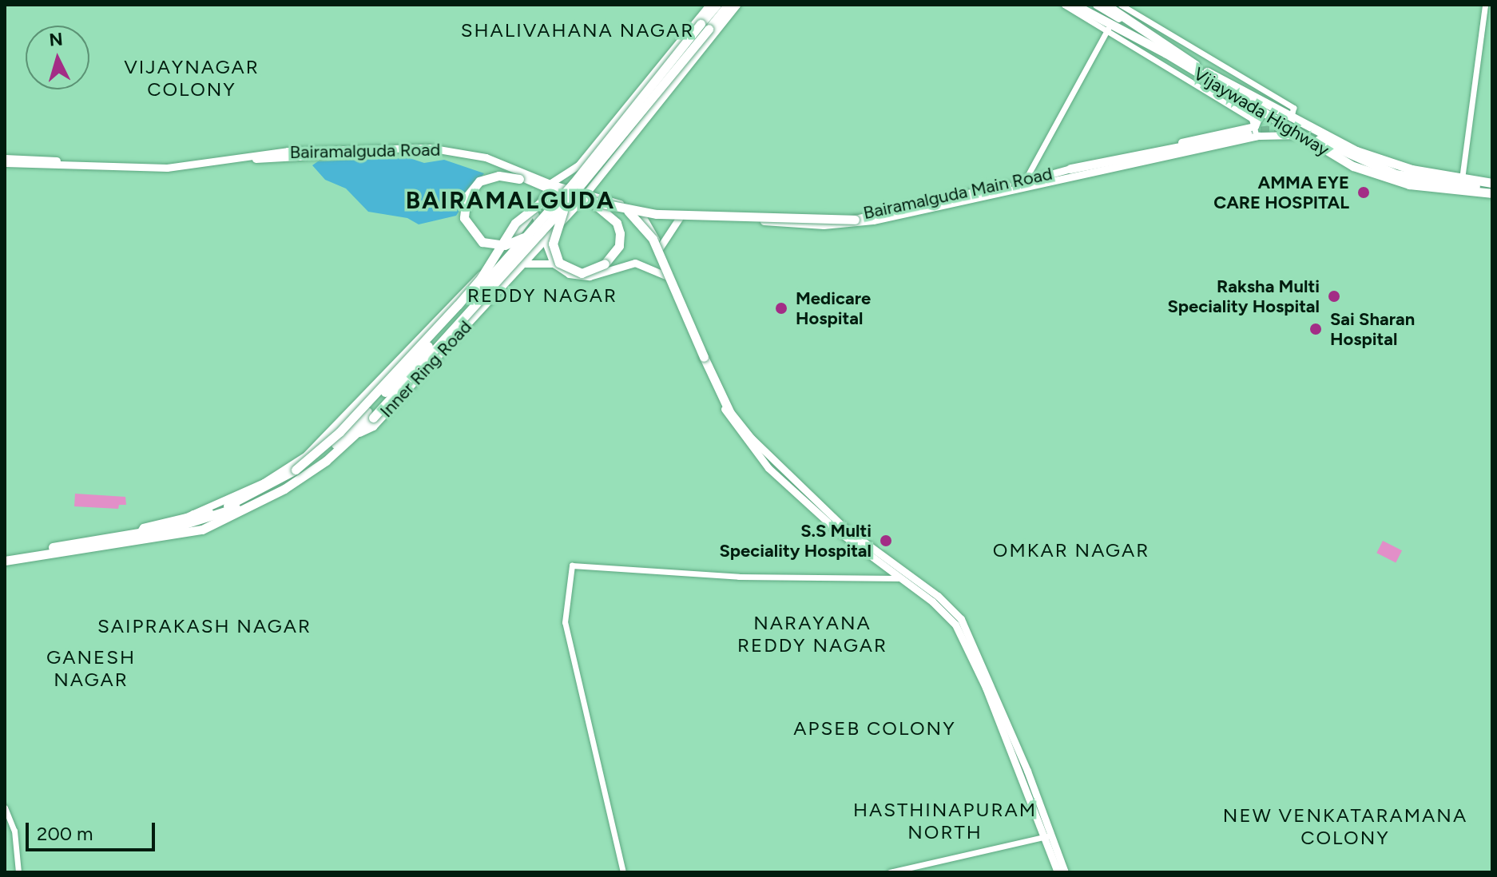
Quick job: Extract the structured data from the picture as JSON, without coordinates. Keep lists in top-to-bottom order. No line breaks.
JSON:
{"streets":{"highway":["Vijaywada Highway","Inner Ring Road"],"main road":["Bairamalguda Road","Bairamalguda Main Road"]},"crossings":[["Bairamalguda Road","Bairamalguda Main Road"],["Bairamalguda Road","Inner Ring Road"],["Bairamalguda Main Road","Inner Ring Road"]],"districts":["SHALIVAHANA NAGAR","VIJAYNAGAR COLONY","BAIRAMALGUDA","REDDY NAGAR","OMKAR NAGAR","NARAYANA REDDY NAGAR","SAIPRAKASH NAGAR","GANESH NAGAR","APSEB COLONY","HASTHINAPURAM NORTH","NEW VENKATARAMANA COLONY"],"places":["AMMA EYE CARE HOSPITAL","Raksha Multi Speciality Hospital","Medicare Hospital","Sai Sharan Hospital","S.S Multi Speciality Hospital"],"scale_bar":"200 m","north":"top"}
